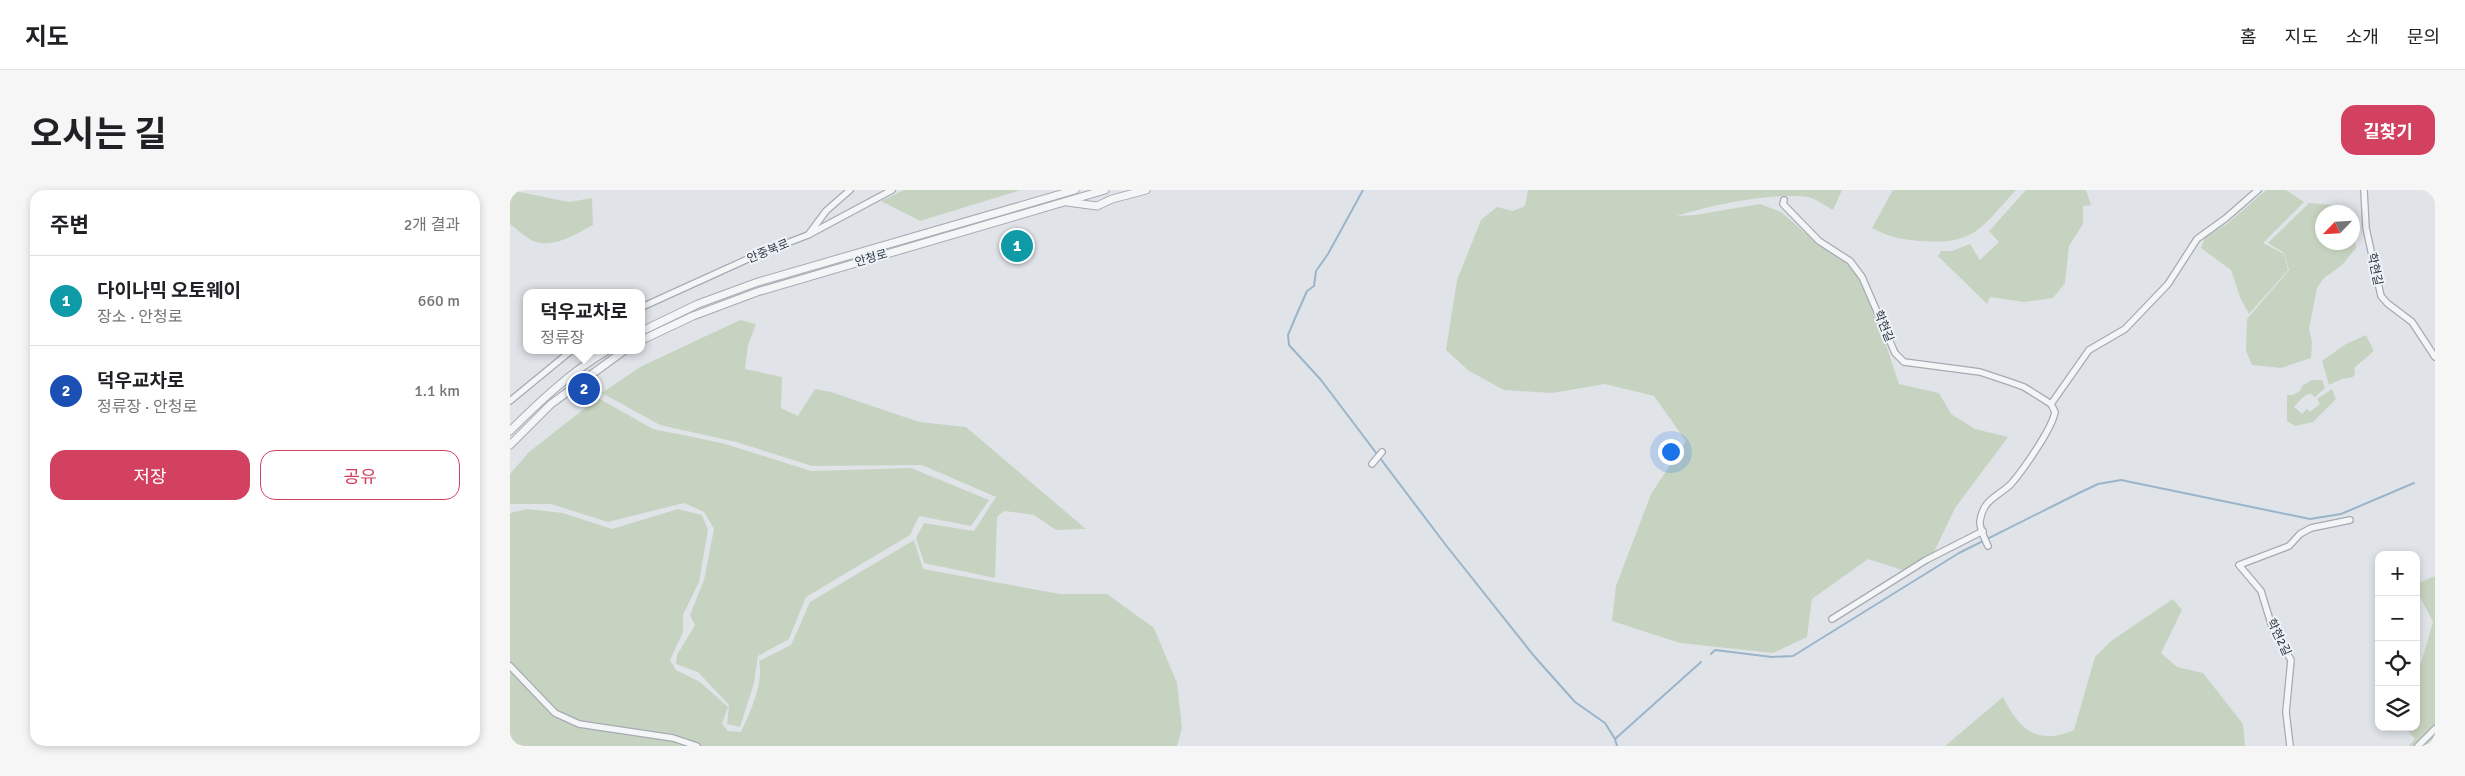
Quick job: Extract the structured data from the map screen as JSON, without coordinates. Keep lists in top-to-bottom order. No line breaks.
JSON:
{"streets":{"street":["안중북로","안청로","학현길","학현2길"]},"north":"bottom left","page":{"header":"지도","nav":["홈","지도","소개","문의"],"title":"오시는 길","buttons":["길찾기",["저장","공유"]],"heading":["주변","2개 결과"],"pins":["1","2"],"list":[{"mark":"1","name":"다이나믹 오토웨이","note":"장소 · 안청로","value":"660 m"},{"mark":"2","name":"덕우교차로","note":"정류장 · 안청로","value":"1.1 km"}],"popup":["덕우교차로","정류장"],"map_buttons":["+","−"]}}
